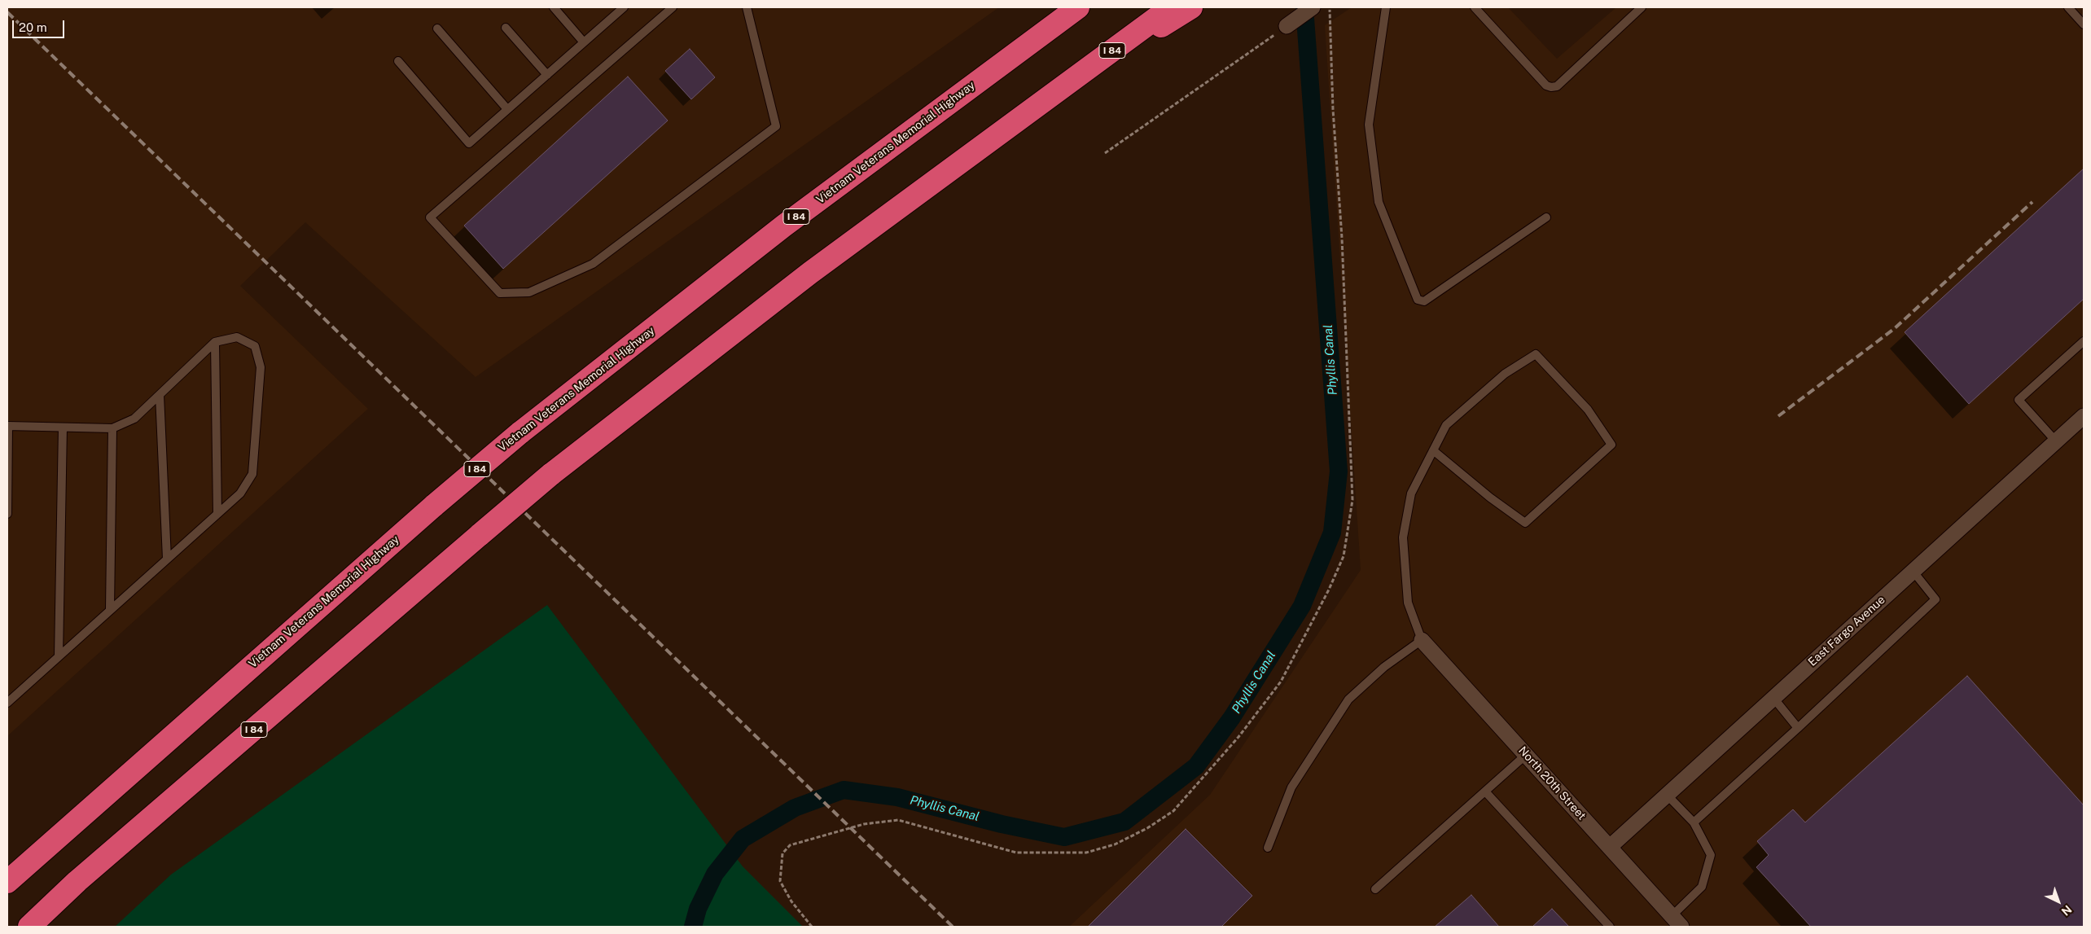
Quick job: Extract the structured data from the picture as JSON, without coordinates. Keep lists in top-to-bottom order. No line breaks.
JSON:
{"streets":{"highway":["I 84","Vietnam Veterans Memorial Highway"],"street":["East Fargo Avenue","North 20th Street"]},"crossings":[["East Fargo Avenue","North 20th Street"]],"water":["Phyllis Canal"],"scale_bar":"20 m","north":"bottom right"}
